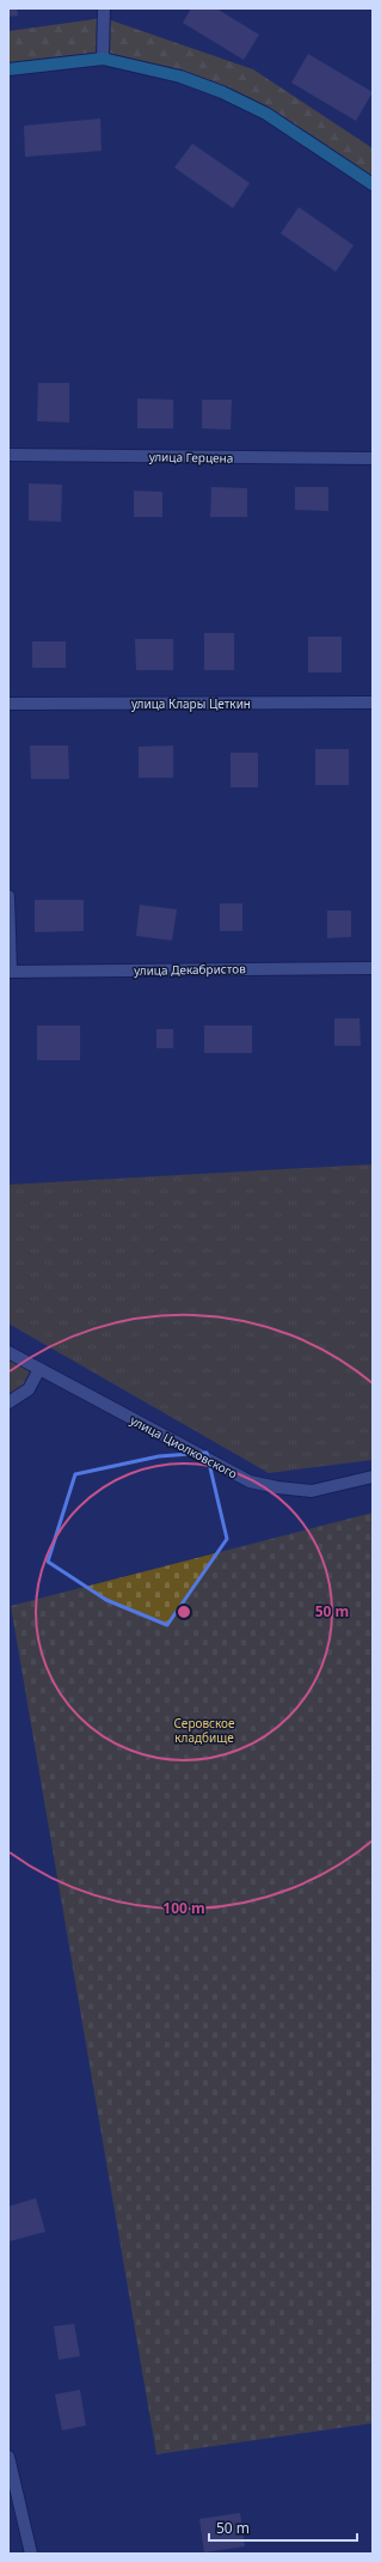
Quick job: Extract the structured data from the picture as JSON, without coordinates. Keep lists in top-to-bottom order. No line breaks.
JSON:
{"streets":{"street":["улица Герцена","улица Клары Цеткин","улица Декабристов","улица Циолковского"]},"parks":["Серовское кладбище"],"scale_bar":"50 m","rings":["50 m","100 m"]}
